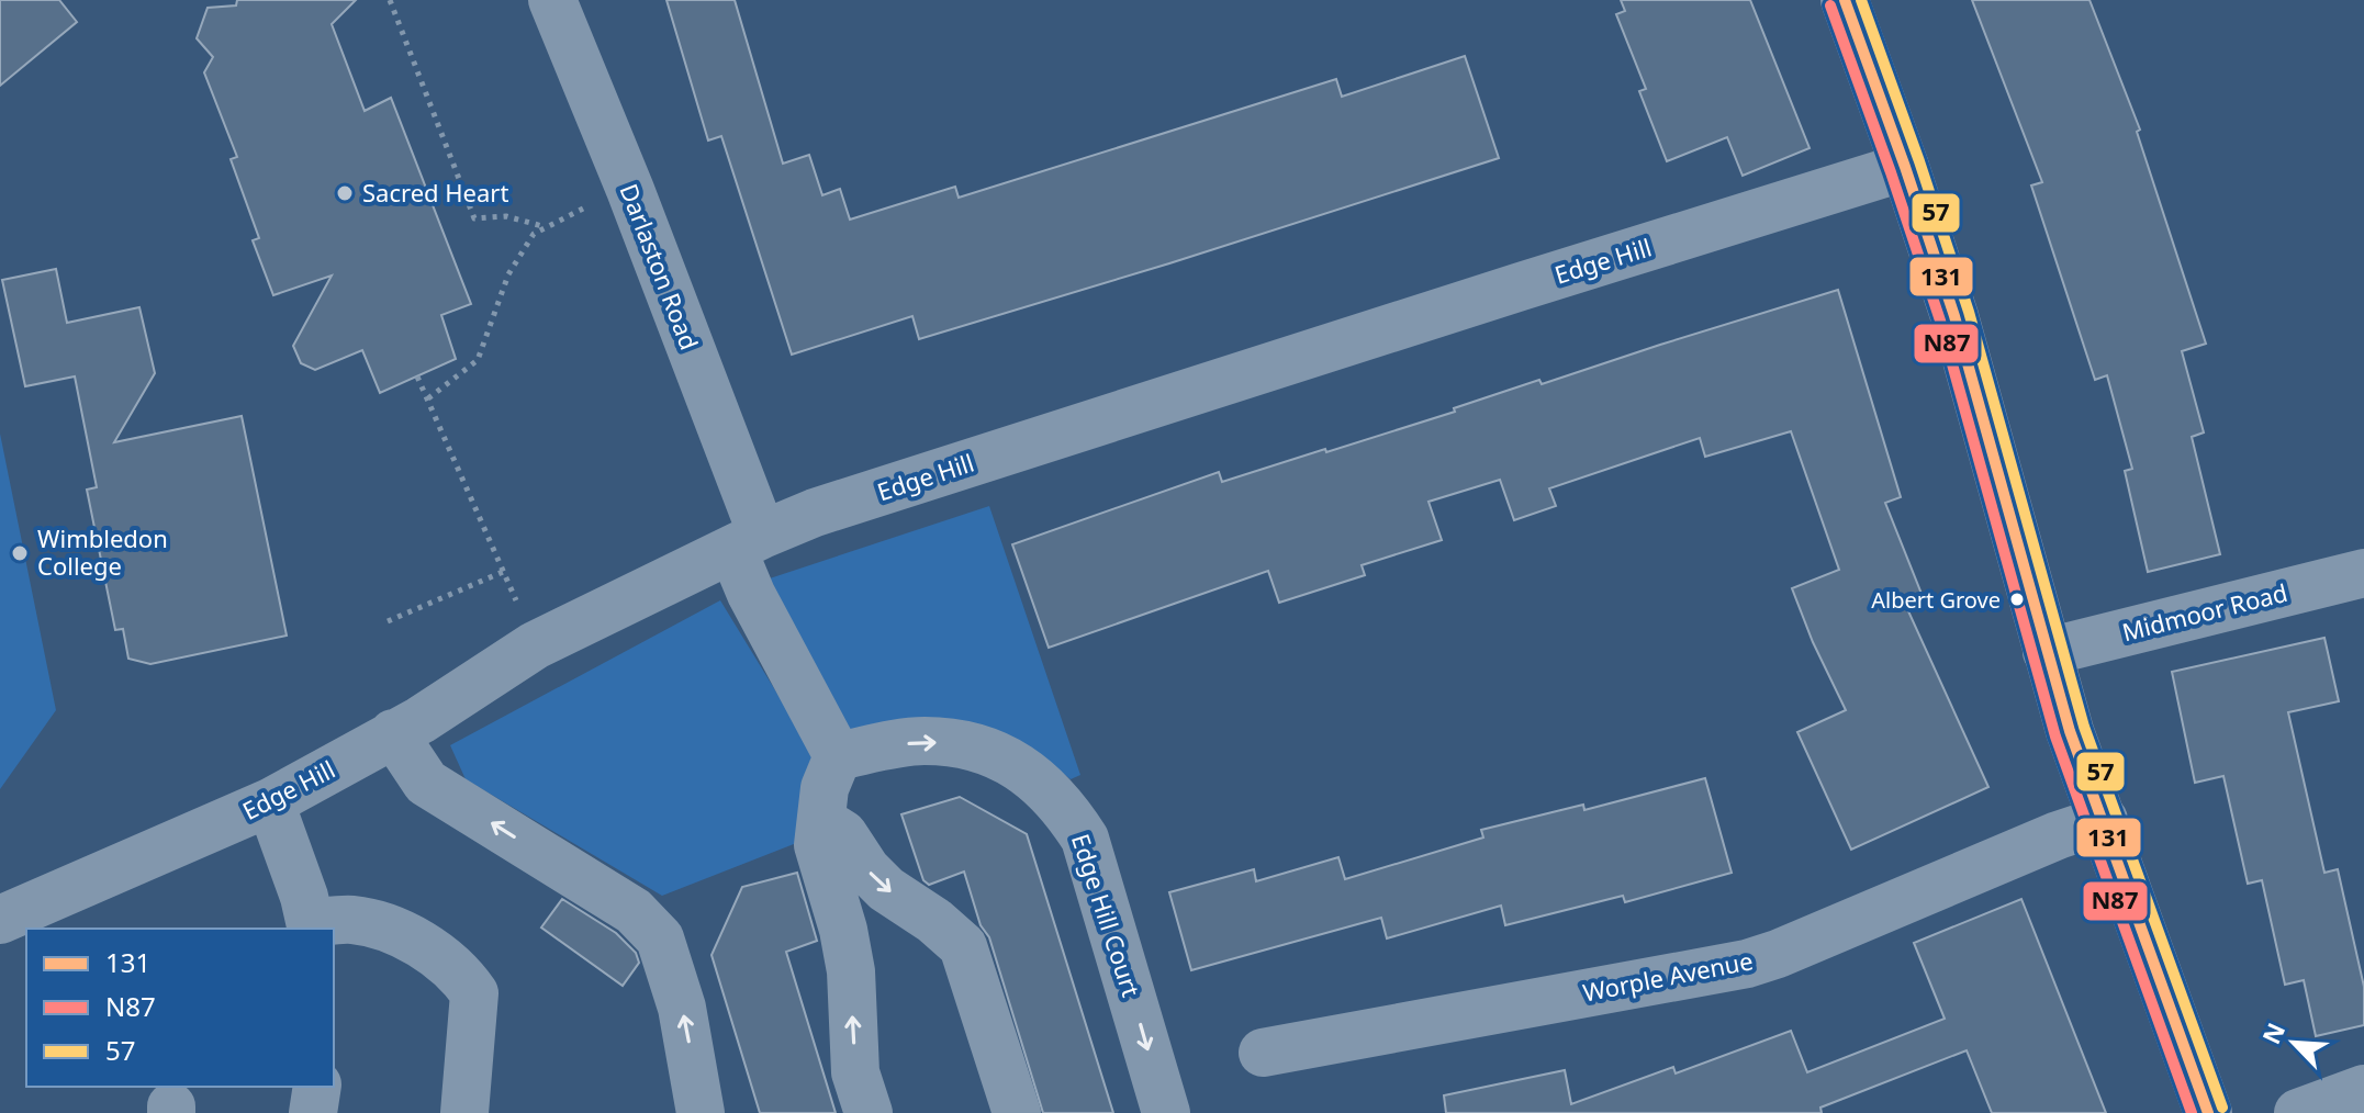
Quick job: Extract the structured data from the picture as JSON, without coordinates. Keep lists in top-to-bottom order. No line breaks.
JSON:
{"streets":{"street":["Edge Hill","Darlaston Road","Midmoor Road","Edge Hill Court","Worple Avenue"]},"crossings":[["Edge Hill","Darlaston Road"]],"places":["Sacred Heart","Wimbledon College","Albert Grove"],"lines":["transit line 131","transit line 57","transit line N87"],"legend":["131","N87","57"],"north":"top left"}
